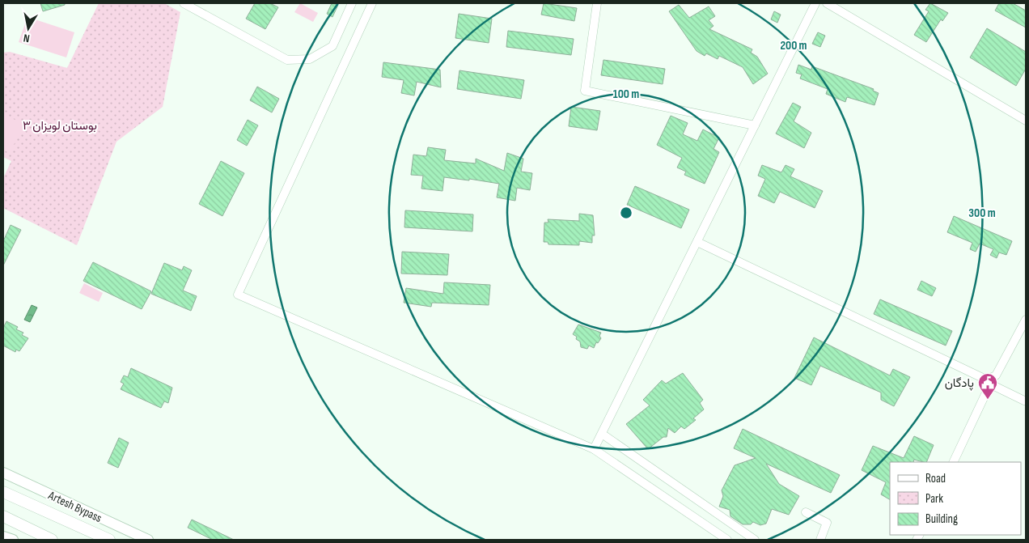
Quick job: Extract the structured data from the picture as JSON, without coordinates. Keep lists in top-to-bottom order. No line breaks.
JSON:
{"streets":{"main road":["Artesh Bypass"]},"parks":["بوستان لویزان ۳"],"places":{"public building":["پادگان"]},"legend":["Road","Park","Building"],"north":"bottom","rings":["200 m","100 m","300 m"]}
